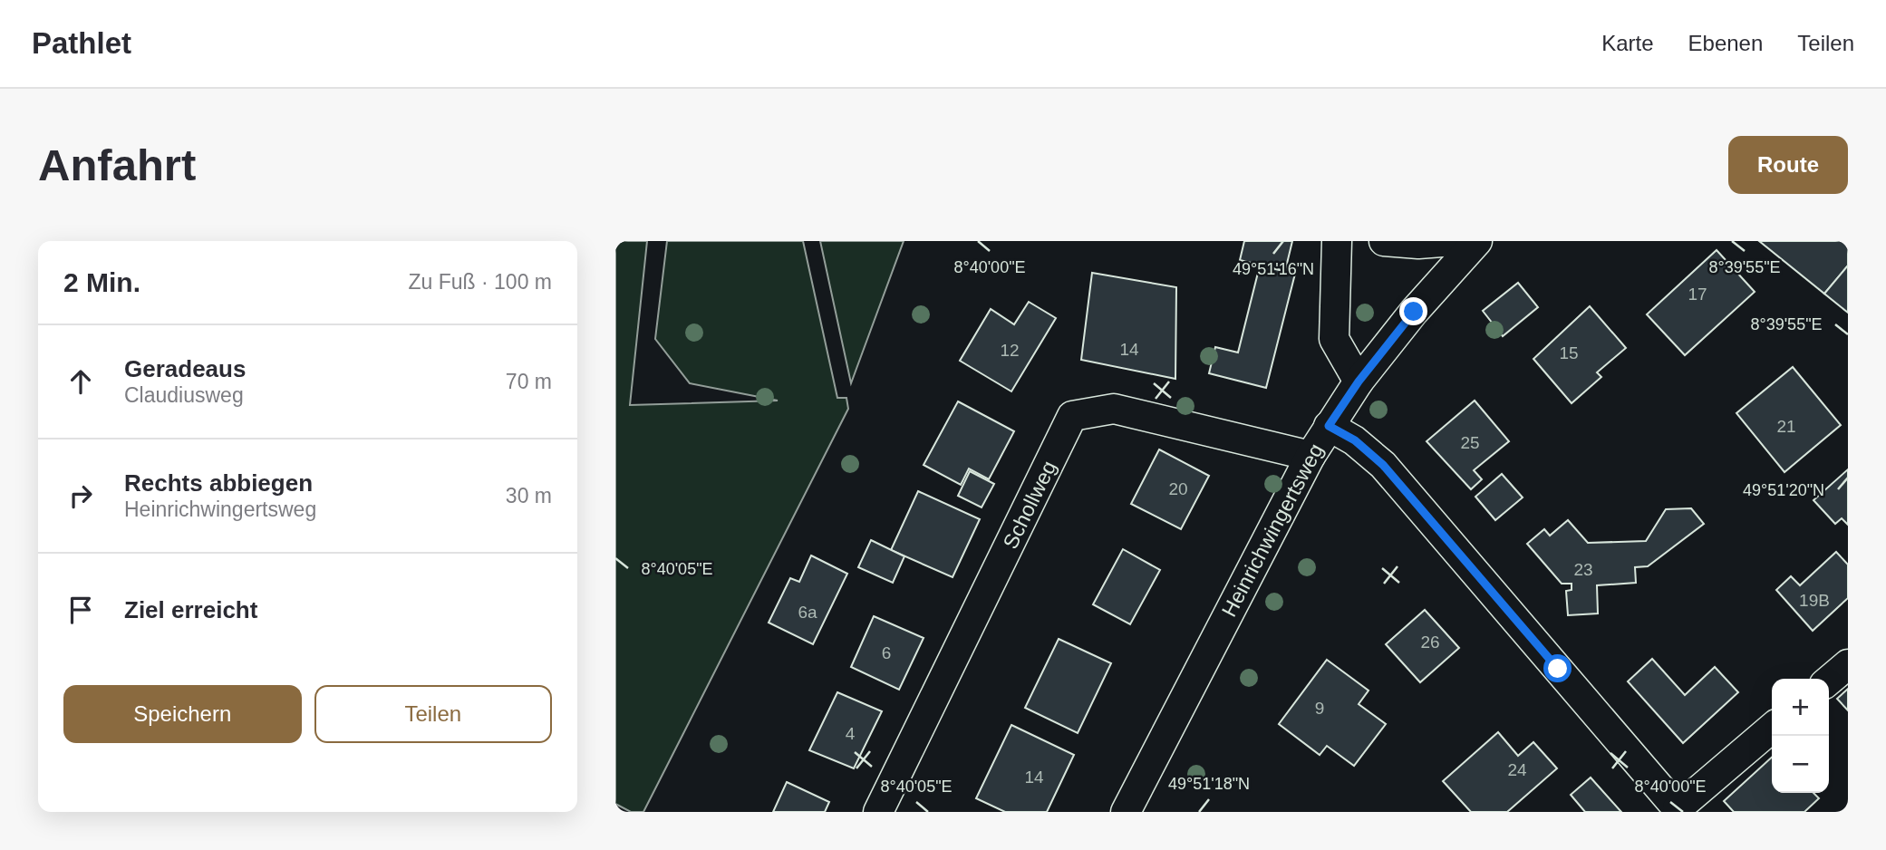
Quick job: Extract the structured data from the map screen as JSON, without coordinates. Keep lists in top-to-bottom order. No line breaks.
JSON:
{"streets":{"street":["Schollweg","Heinrichwingertsweg"]},"crossings":[["Schollweg","Heinrichwingertsweg"]],"house_numbers":["17","14","12","15","21","25","20","23","19B","6a","26","6","9","4","24","14"],"page":{"header":"Pathlet","nav":["Karte","Ebenen","Teilen"],"buttons":["Route",["Speichern","Teilen"]],"title":"Anfahrt","heading":["2 Min.","Zu Fuß · 100 m"],"list":[["Geradeaus","Claudiusweg","70 m"],["Rechts abbiegen","Heinrichwingertsweg","30 m"],"Ziel erreicht"],"map_buttons":["+","−"]},"coordinates":["8°40'00\"E","8°39'55\"E","49°51'16\"N","49°51'20\"N","8°40'05\"E","49°51'18\"N"]}
